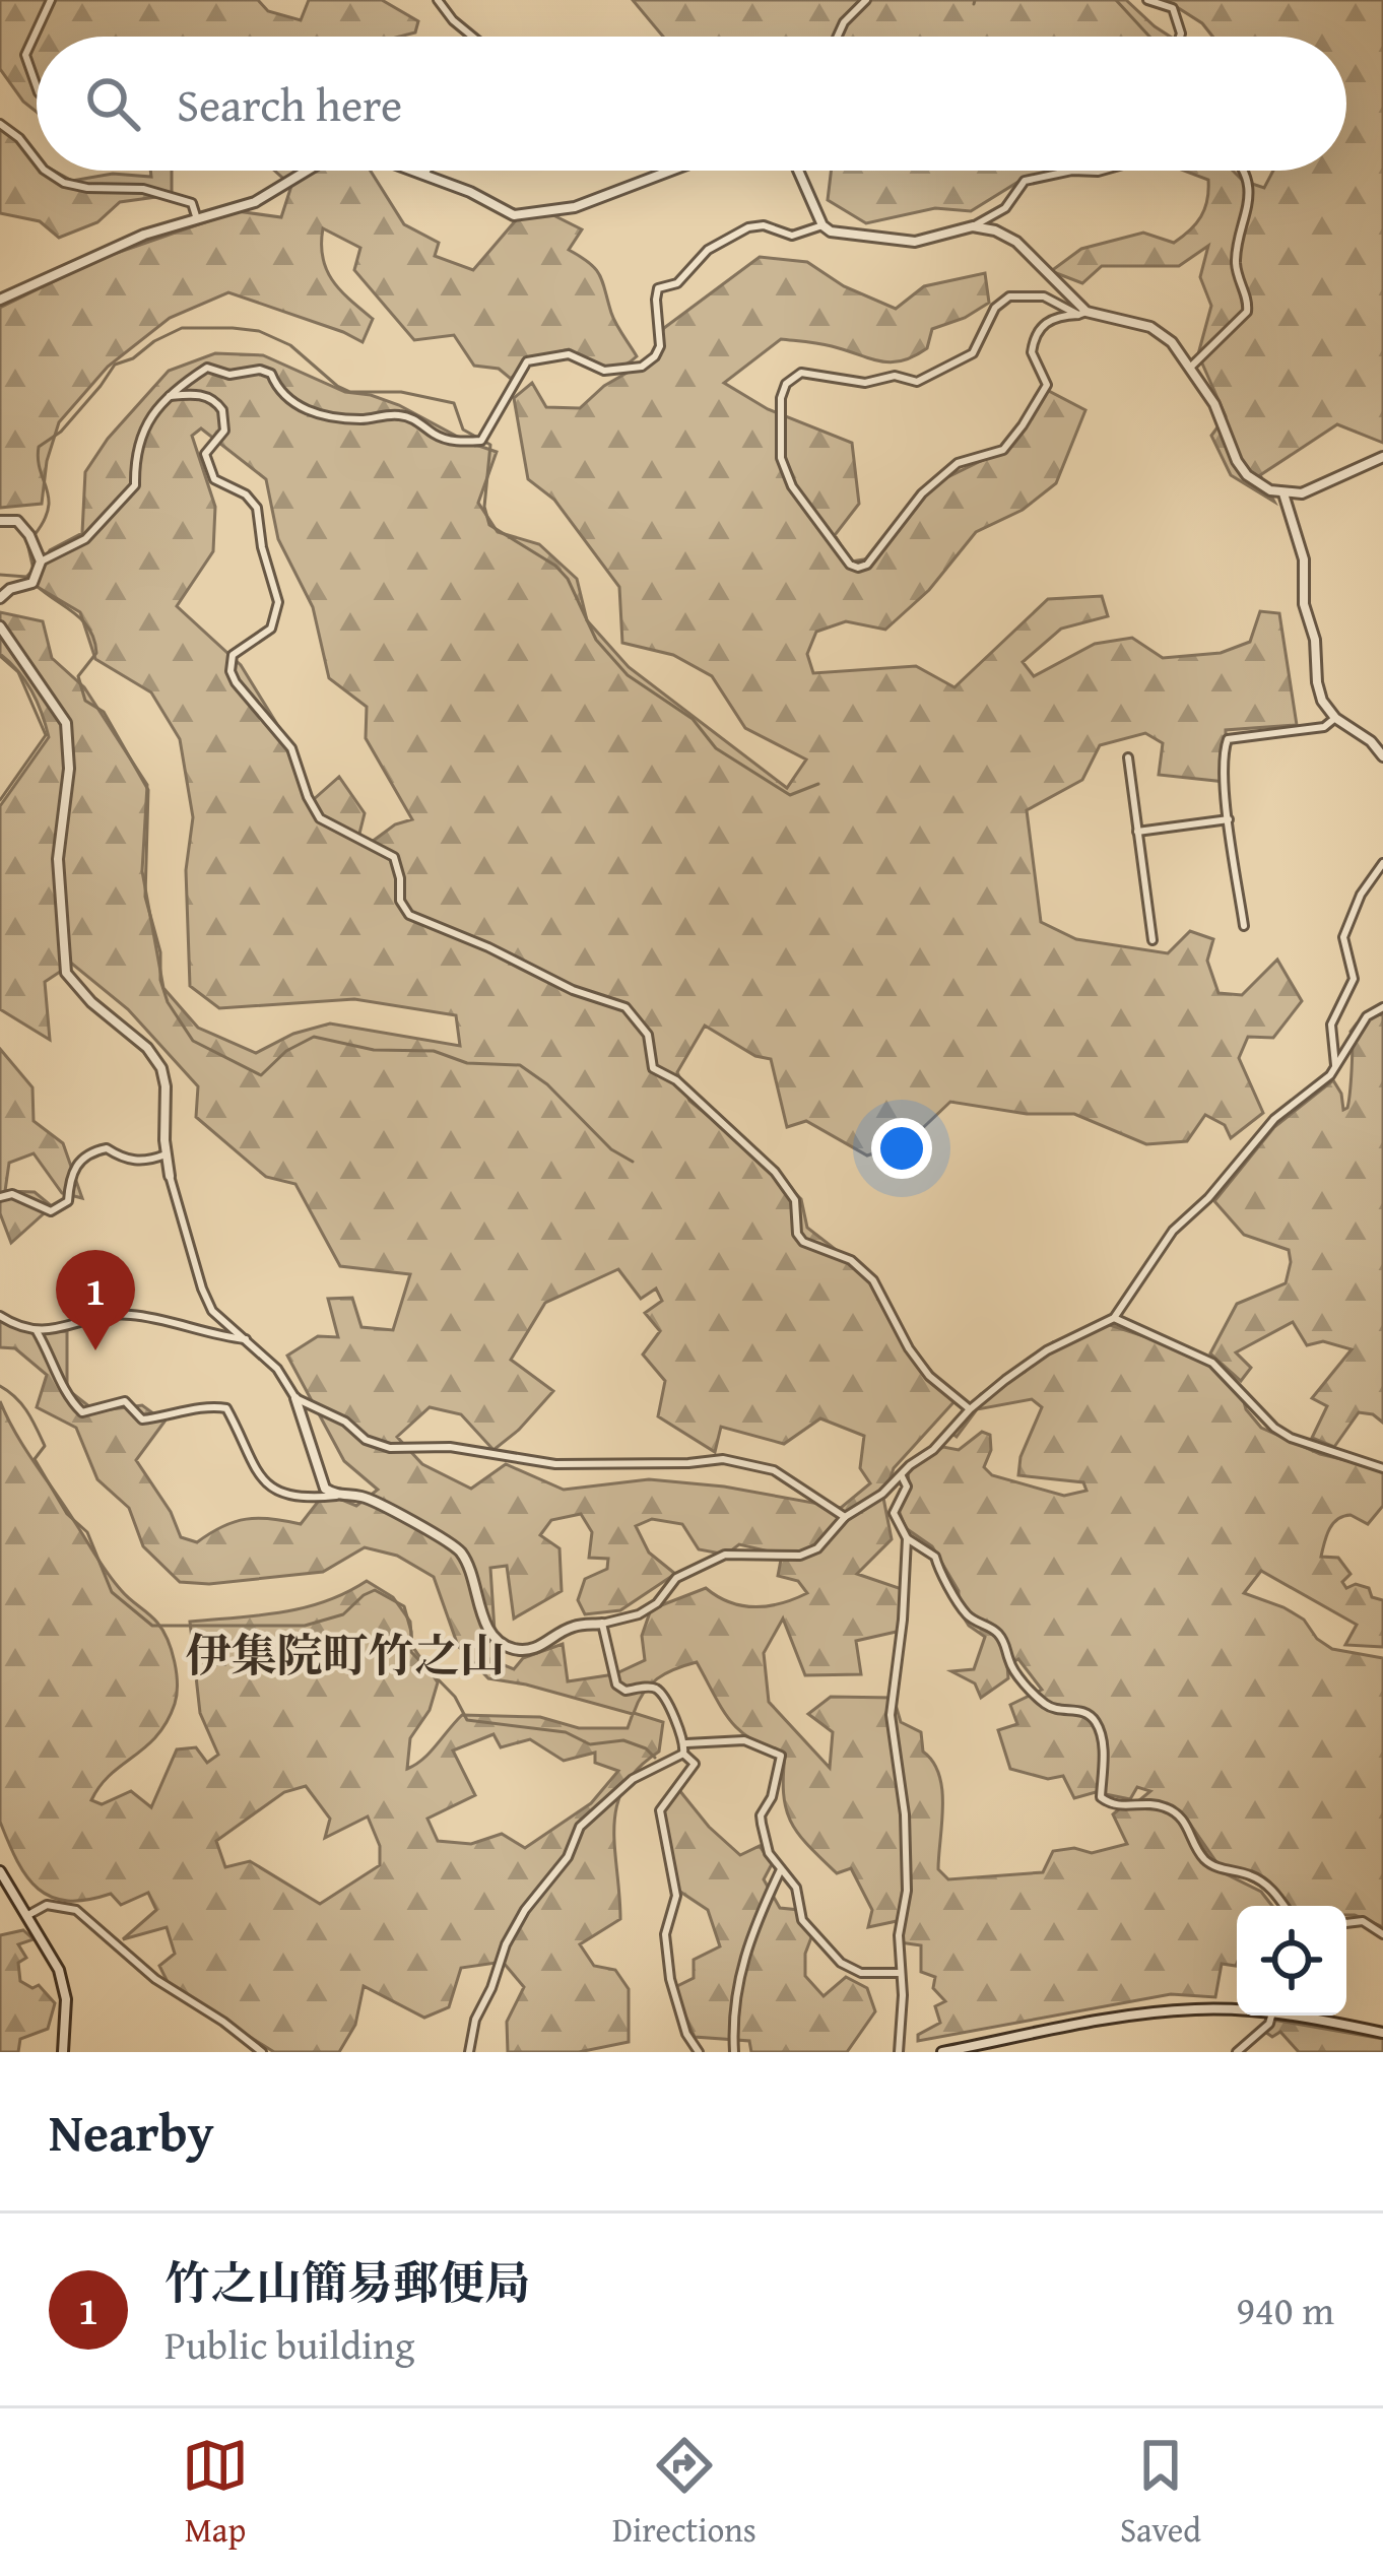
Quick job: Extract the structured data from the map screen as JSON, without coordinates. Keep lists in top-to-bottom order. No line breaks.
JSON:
{"districts":["伊集院町竹之山"],"page":{"search":"Search here","pins":"1","heading":"Nearby","list":[{"mark":"1","name":"竹之山簡易郵便局","note":"Public building","value":"940 m"}],"nav":["Map","Directions","Saved"]}}
